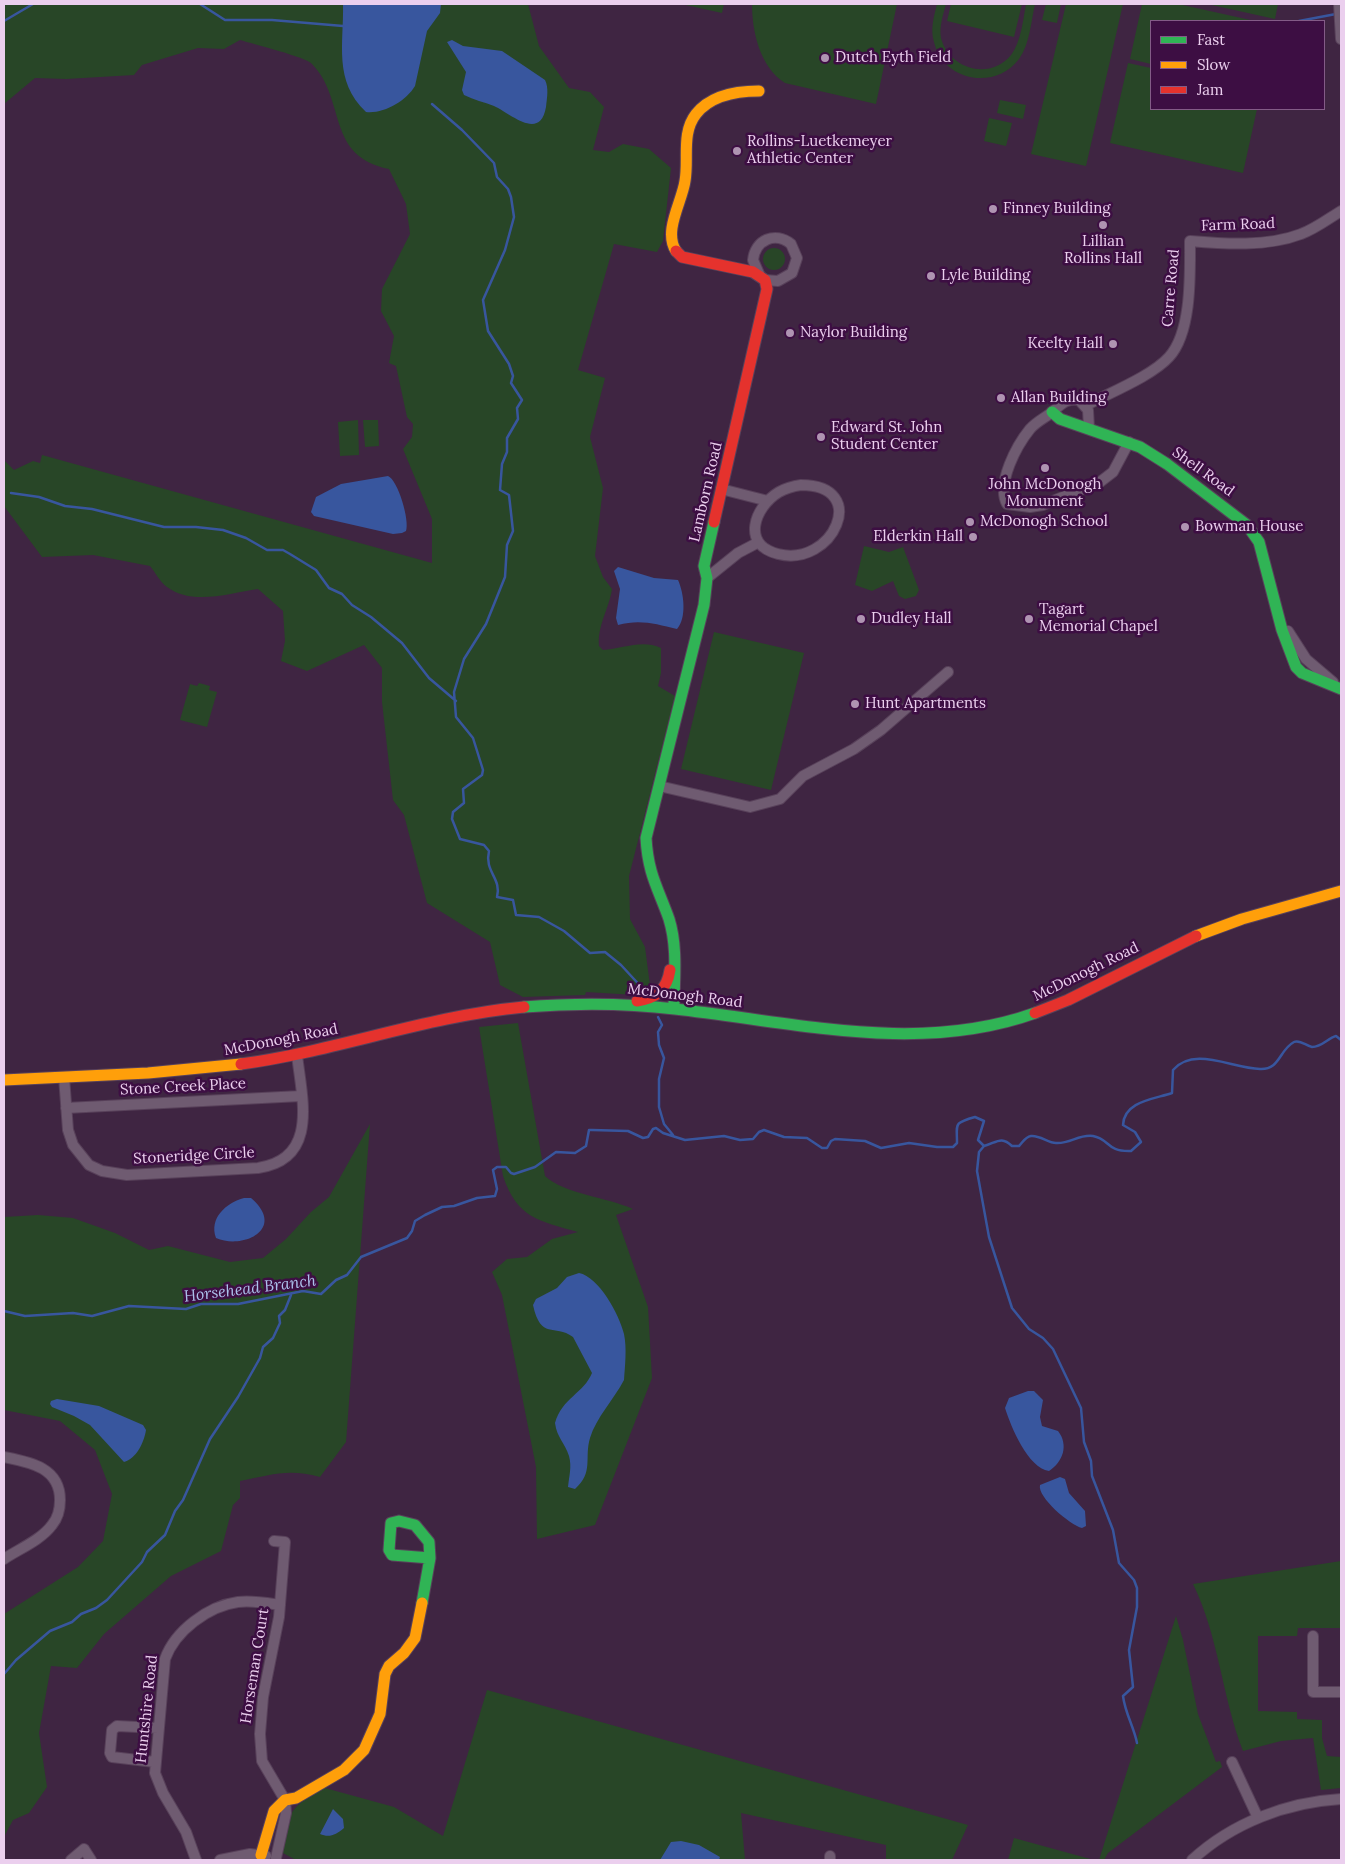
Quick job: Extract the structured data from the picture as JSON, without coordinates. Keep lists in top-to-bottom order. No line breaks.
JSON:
{"streets":{"street":["Farm Road","Carre Road","Shell Road","Lamborn Road","McDonogh Road","Stone Creek Place","Stoneridge Circle","Horseman Court","Huntshire Road"]},"crossings":[["Farm Road","Carre Road"],["Lamborn Road","McDonogh Road"],["McDonogh Road","Stoneridge Circle"],["Stone Creek Place","Stoneridge Circle"],["Horseman Court","Huntshire Road"]],"water":["Horsehead Branch"],"places":["Dutch Eyth Field","Rollins-Luetkemeyer Athletic Center","Finney Building","Lillian Rollins Hall","Lyle Building","Naylor Building","Keelty Hall","Allan Building","Edward St. John Student Center","John McDonogh Monument","McDonogh School","Bowman House","Elderkin Hall","Dudley Hall","Tagart Memorial Chapel","Hunt Apartments"],"legend":["Fast","Slow","Jam"]}
